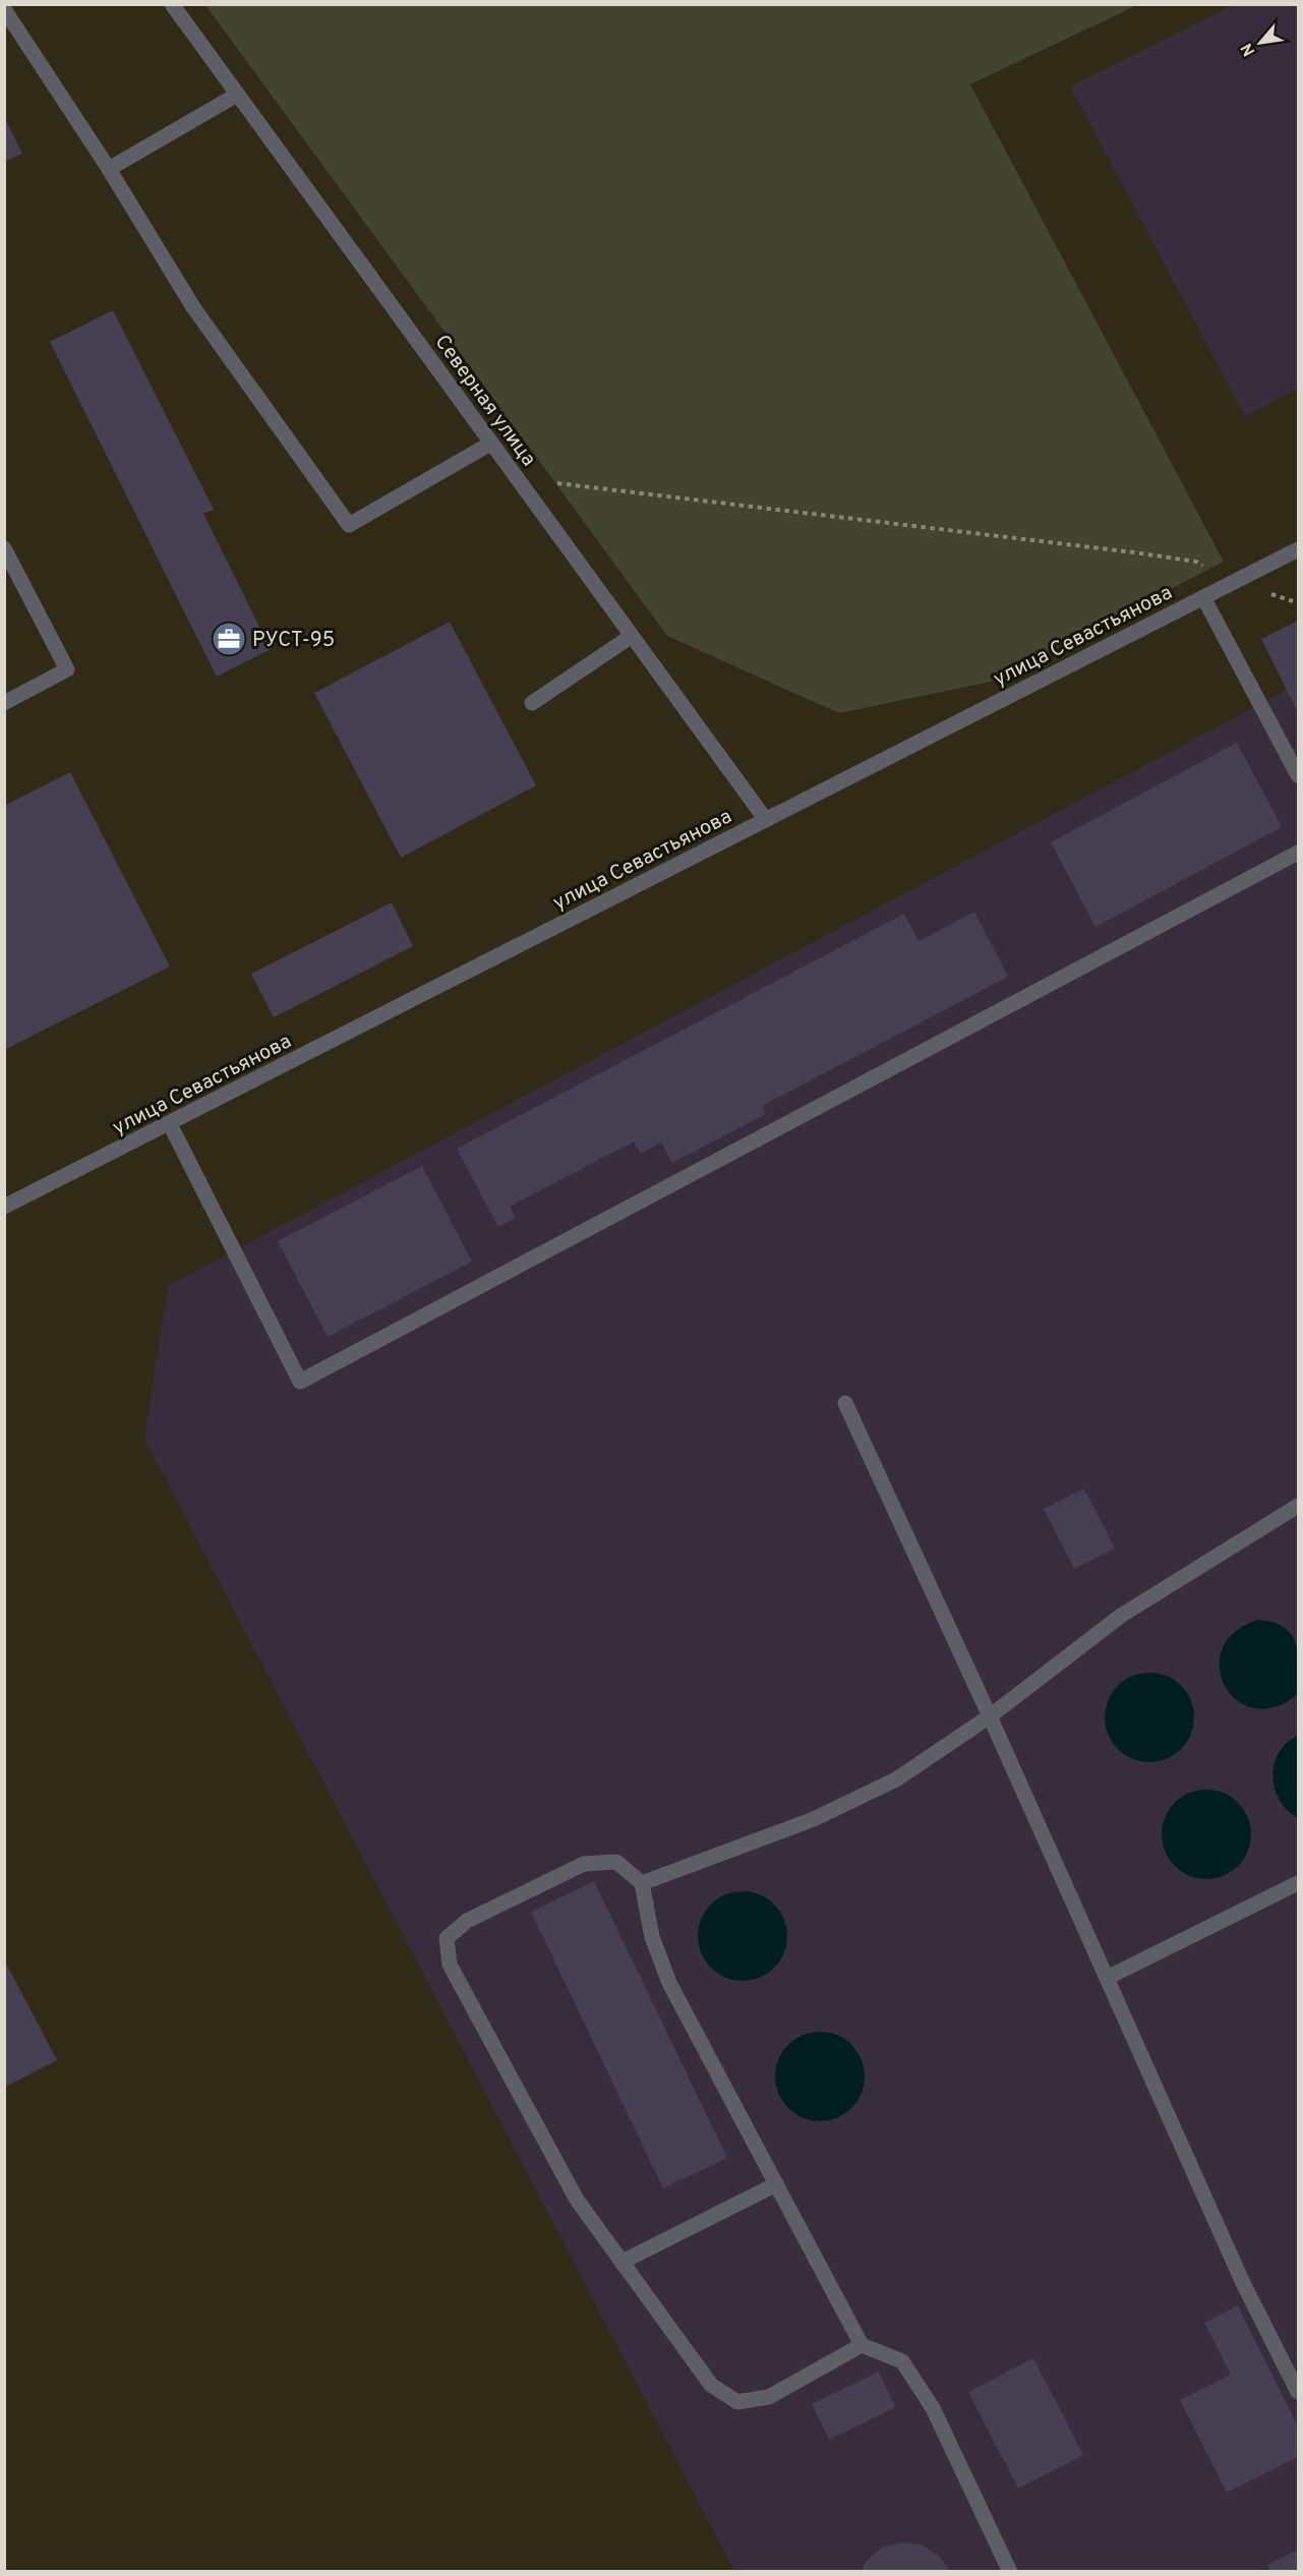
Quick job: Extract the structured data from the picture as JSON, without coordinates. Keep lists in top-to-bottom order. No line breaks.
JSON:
{"streets":{"street":["Северная улица","улица Севастьянова"]},"crossings":[["Северная улица","улица Севастьянова"]],"places":{"office":["РУСТ-95"]},"north":"bottom left"}
